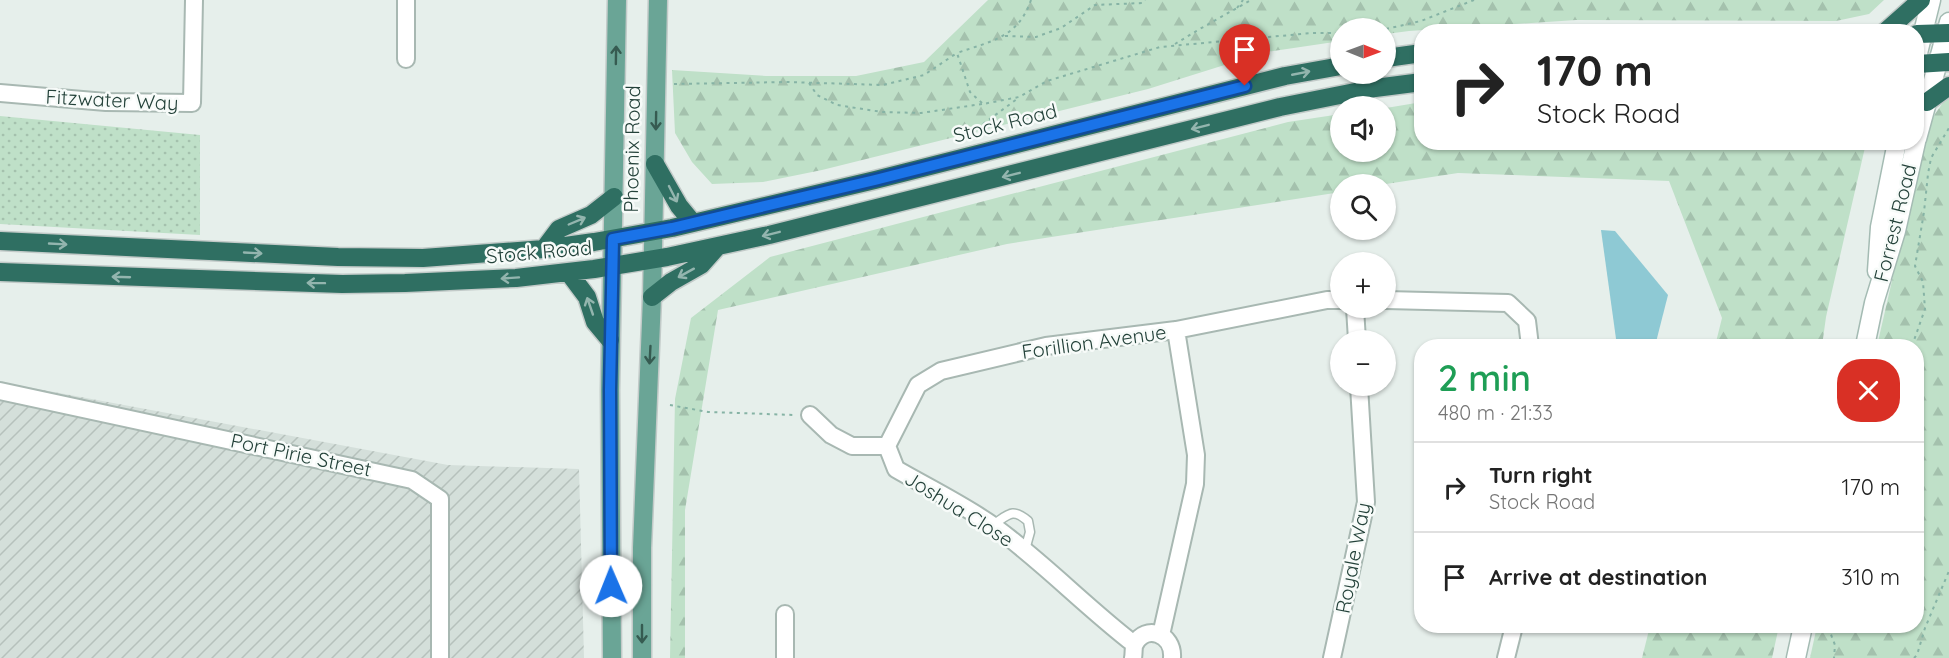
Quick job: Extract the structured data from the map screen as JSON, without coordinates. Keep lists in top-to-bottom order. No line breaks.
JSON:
{"streets":{"highway":["Stock Road"],"main road":["Phoenix Road","Forrest Road"],"street":["Fitzwater Way","Forillion Avenue","Port Pirie Street","Joshua Close","Royale Way"]},"crossings":[["Stock Road","Phoenix Road"],["Forillion Avenue","Joshua Close"]],"north":"right","page":{"map_buttons":["+","−"],"turn":["170 m","Stock Road"],"heading":["2 min","480 m · 21:33"],"list":[{"name":"Turn right","note":"Stock Road","value":"170 m"},{"name":"Arrive at destination","value":"310 m"}]}}
